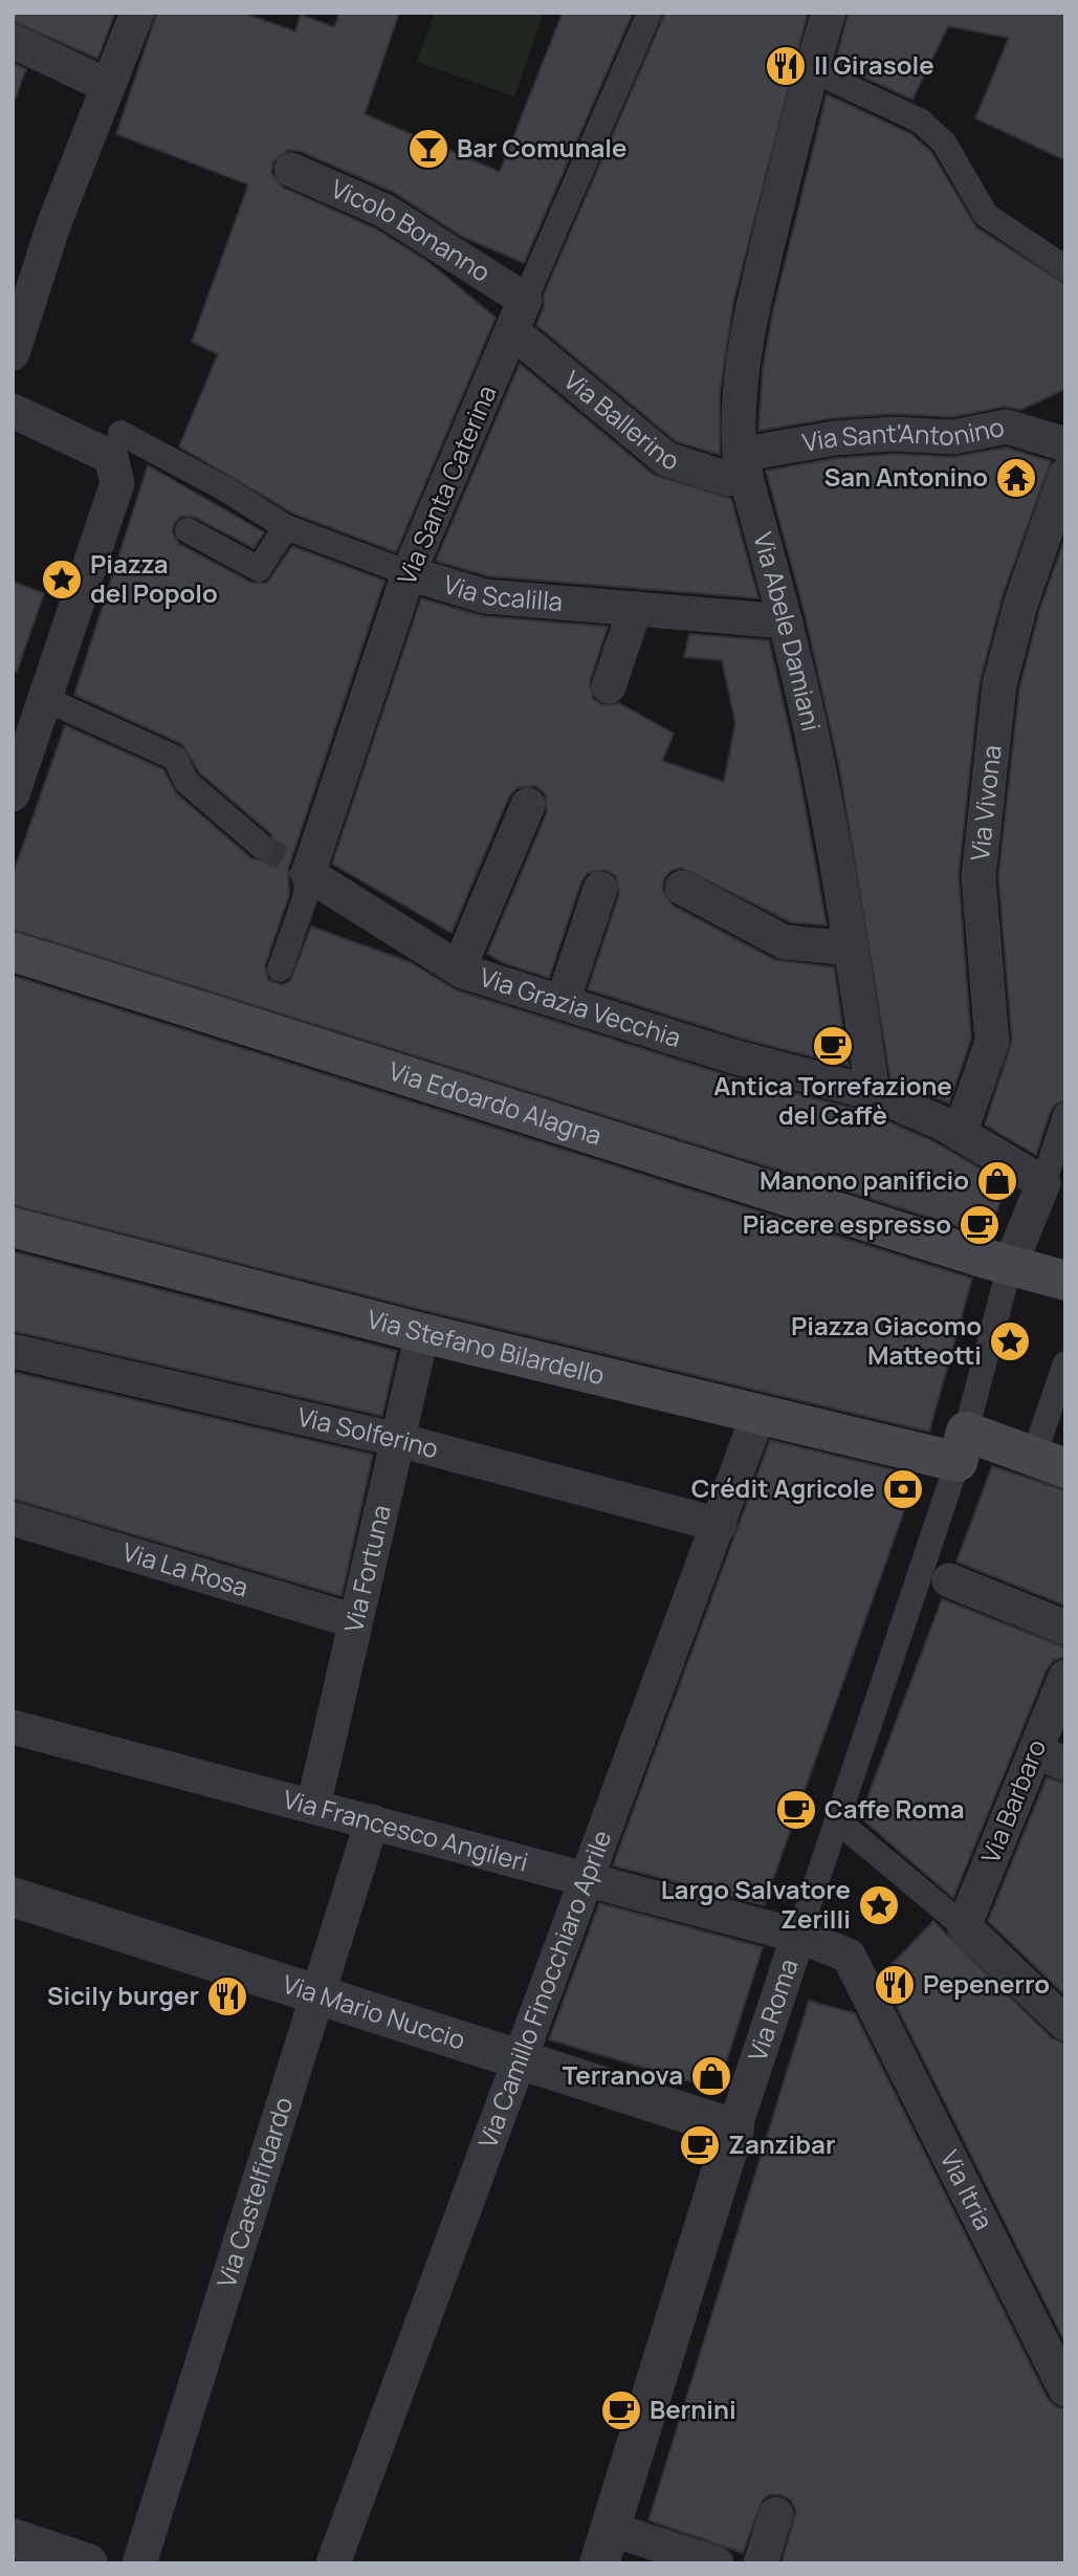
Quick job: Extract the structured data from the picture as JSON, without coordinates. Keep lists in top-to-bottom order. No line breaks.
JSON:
{"streets":{"main road":["Via Edoardo Alagna","Via Stefano Bilardello"],"street":["Vicolo Bonanno","Via Ballerino","Via Sant'Antonino","Via Santa Caterina","Via Scalilla","Via Abele Damiani","Via Vivona","Via Grazia Vecchia","Via Solferino","Via La Rosa","Via Fortuna","Via Barbaro","Via Francesco Angileri","Via Camillo Finocchiaro Aprile","Via Roma","Via Mario Nuccio","Via Itria","Via Castelfidardo"]},"crossings":[["Vicolo Bonanno","Via Santa Caterina"],["Via Ballerino","Via Sant'Antonino"],["Via Ballerino","Via Santa Caterina"],["Via Ballerino","Via Abele Damiani"],["Via Sant'Antonino","Via Abele Damiani"],["Via Santa Caterina","Via Scalilla"],["Via Santa Caterina","Via Grazia Vecchia"],["Via Scalilla","Via Abele Damiani"],["Via Abele Damiani","Via Grazia Vecchia"],["Via Stefano Bilardello","Via Fortuna"],["Via Stefano Bilardello","Via Camillo Finocchiaro Aprile"],["Via Stefano Bilardello","Via Roma"],["Via Solferino","Via Fortuna"],["Via Solferino","Via Camillo Finocchiaro Aprile"],["Via La Rosa","Via Fortuna"],["Via Fortuna","Via Francesco Angileri"],["Via Francesco Angileri","Via Camillo Finocchiaro Aprile"],["Via Francesco Angileri","Via Roma"],["Via Francesco Angileri","Via Itria"],["Via Francesco Angileri","Via Castelfidardo"],["Via Camillo Finocchiaro Aprile","Via Mario Nuccio"],["Via Roma","Via Mario Nuccio"],["Via Roma","Via Itria"],["Via Mario Nuccio","Via Castelfidardo"]],"places":{"restaurant":["Il Girasole","Pepenerro","Sicily burger"],"bar":["Bar Comunale"],"temple":["San Antonino"],"place":["Piazza del Popolo","Piazza Giacomo Matteotti","Largo Salvatore Zerilli"],"cafe":["Antica Torrefazione del Caffè","Piacere espresso","Caffe Roma","Zanzibar","Bernini"],"shop":["Manono panificio","Terranova"],"bank":["Crédit Agricole"]}}
